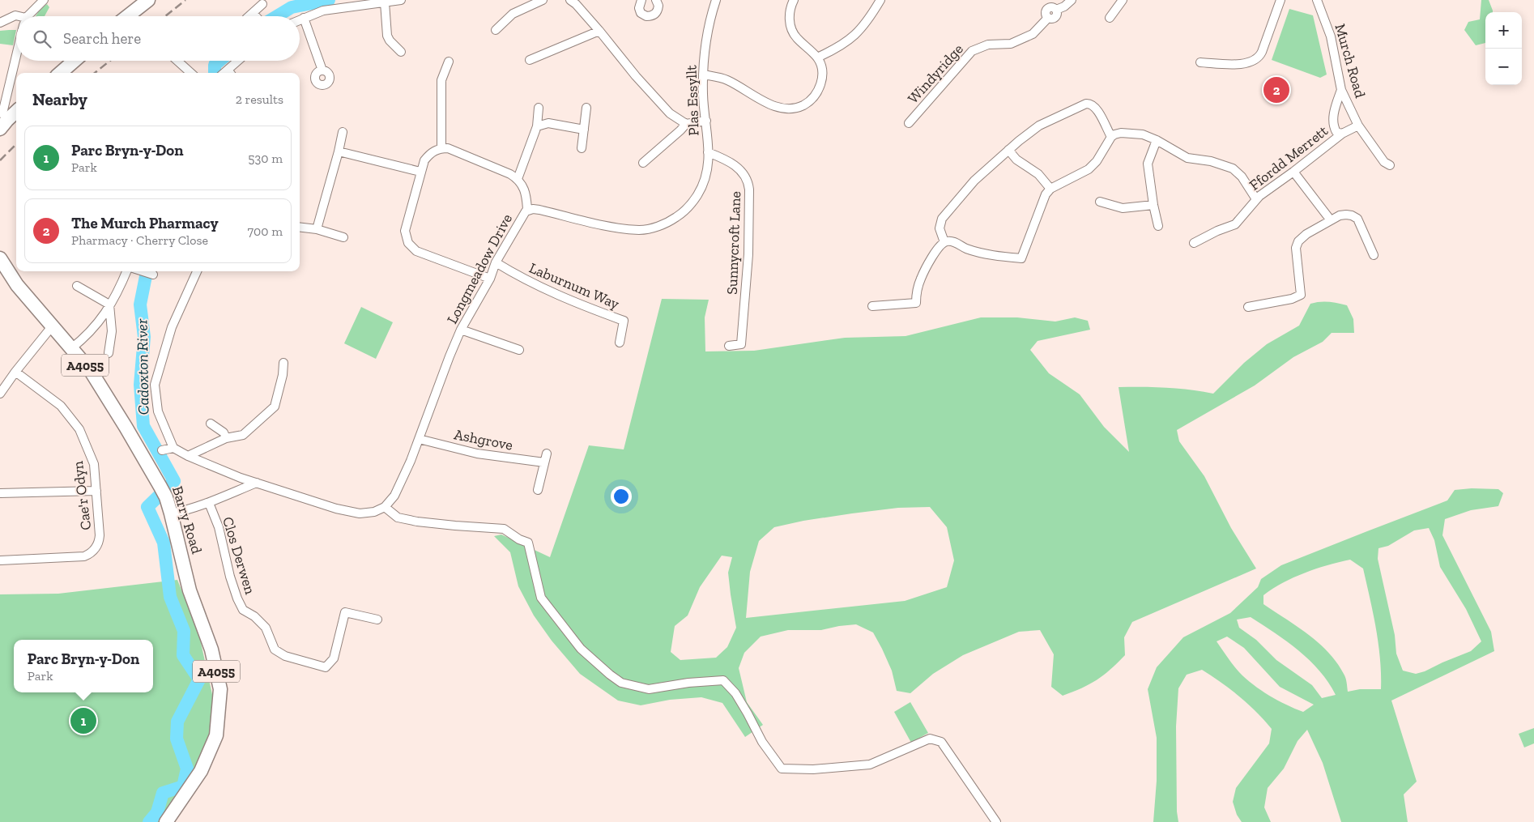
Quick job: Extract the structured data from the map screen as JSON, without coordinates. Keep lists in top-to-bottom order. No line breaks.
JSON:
{"streets":{"main road":["A4055","Barry Road"],"street":["Murch Road","Windyridge","Plas Essyllt","Ffordd Merrett","Sunnycroft Lane","Longmeadow Drive","Laburnum Way","Ashgrove","Cae'r Odyn","Clos Derwen"]},"crossings":[["Murch Road","Ffordd Merrett"],["Plas Essyllt","Sunnycroft Lane"],["Plas Essyllt","Longmeadow Drive"],["Sunnycroft Lane","Longmeadow Drive"],["Longmeadow Drive","Laburnum Way"],["Longmeadow Drive","Ashgrove"]],"water":["Cadoxton River"],"page":{"map_buttons":["+","−"],"search":"Search here","heading":["Nearby","2 results"],"pins":["2","1"],"list":[{"mark":"1","name":"Parc Bryn-y-Don","note":"Park","value":"530 m"},{"mark":"2","name":"The Murch Pharmacy","note":"Pharmacy · Cherry Close","value":"700 m"}],"popup":["Parc Bryn-y-Don","Park"]}}
